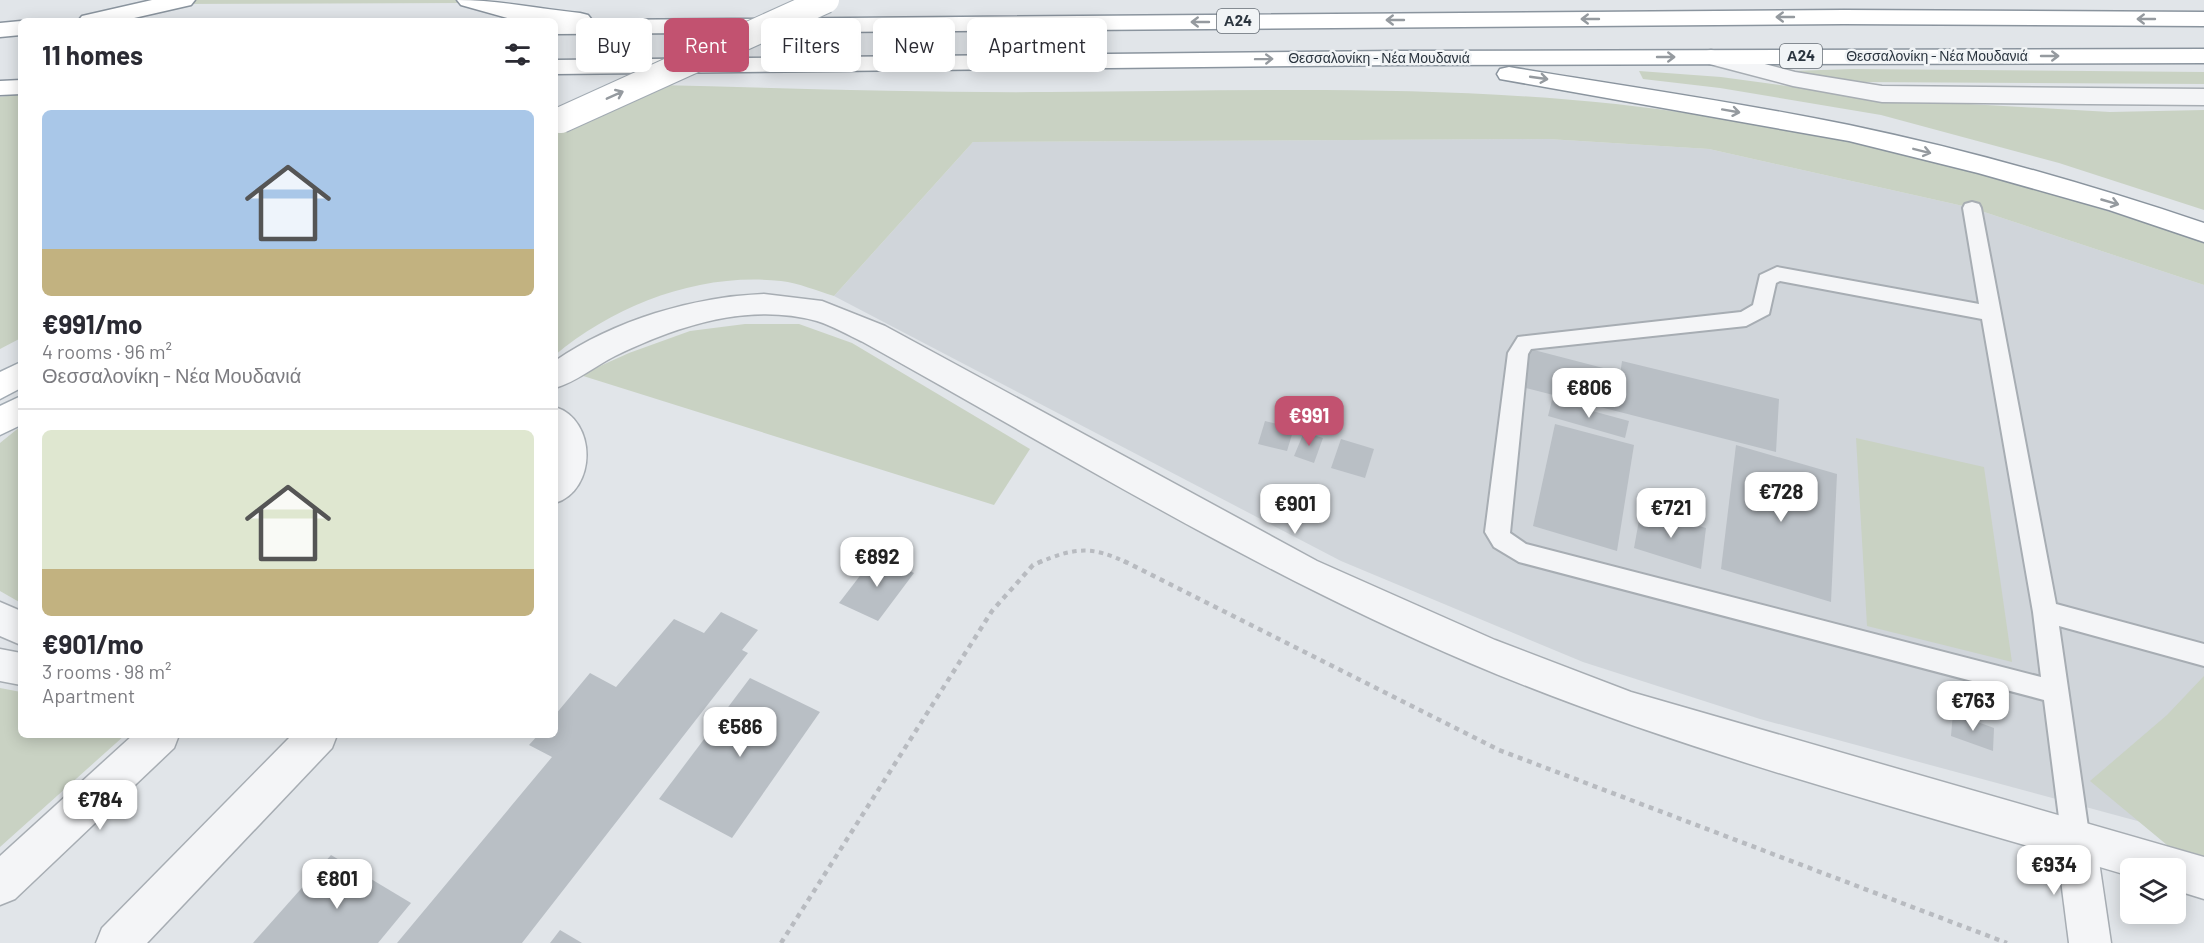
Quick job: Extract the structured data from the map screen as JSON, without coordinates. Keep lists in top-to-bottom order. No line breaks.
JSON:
{"streets":{"main road":["Α24","Θεσσαλονίκη - Νέα Μουδανιά"]},"page":{"chip":["Buy","Rent","Filters","New","Apartment"],"heading":"11 homes","list":[{"name":"€991/mo","note":"4 rooms · 96 m² · Θεσσαλονίκη - Νέα Μουδανιά"},{"name":"€901/mo","note":"3 rooms · 98 m² · Apartment"}],"price":["€806","€991","€728","€901","€721","€892","€763","€586","€784","€934","€801"]}}
